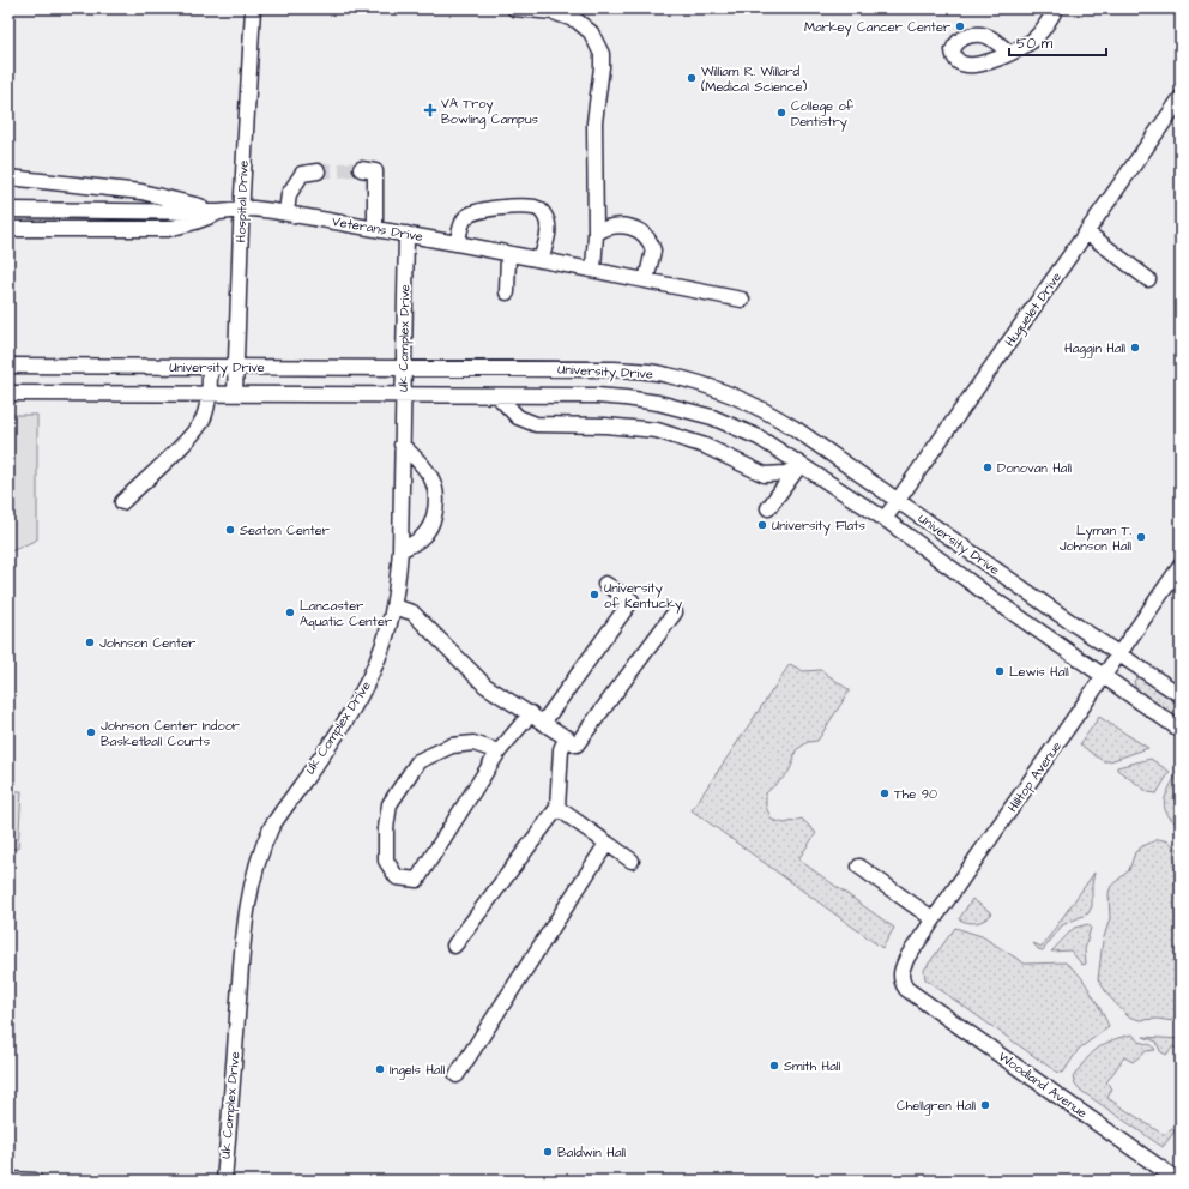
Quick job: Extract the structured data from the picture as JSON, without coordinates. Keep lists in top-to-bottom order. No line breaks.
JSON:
{"streets":{"street":["Hospital Drive","Veterans Drive","Huguelet Drive","Uk Complex Drive","University Drive","Hilltop Avenue","Woodland Avenue"]},"crossings":[["Hospital Drive","Veterans Drive"],["Hospital Drive","University Drive"],["Veterans Drive","Uk Complex Drive"],["Huguelet Drive","University Drive"],["Uk Complex Drive","University Drive"],["University Drive","Hilltop Avenue"],["Hilltop Avenue","Woodland Avenue"]],"places":{"other":["Markey Cancer Center","William R. Willard (Medical Science)","College of Dentistry","Haggin Hall","Donovan Hall","University Flats","Seaton Center","Lyman T. Johnson Hall","University of Kentucky","Lancaster Aquatic Center","Johnson Center","Lewis Hall","Johnson Center Indoor Basketball Courts","The 90","Smith Hall","Ingels Hall","Chellgren Hall","Baldwin Hall"],"health":["VA Troy Bowling Campus"]},"scale_bar":"50 m"}
